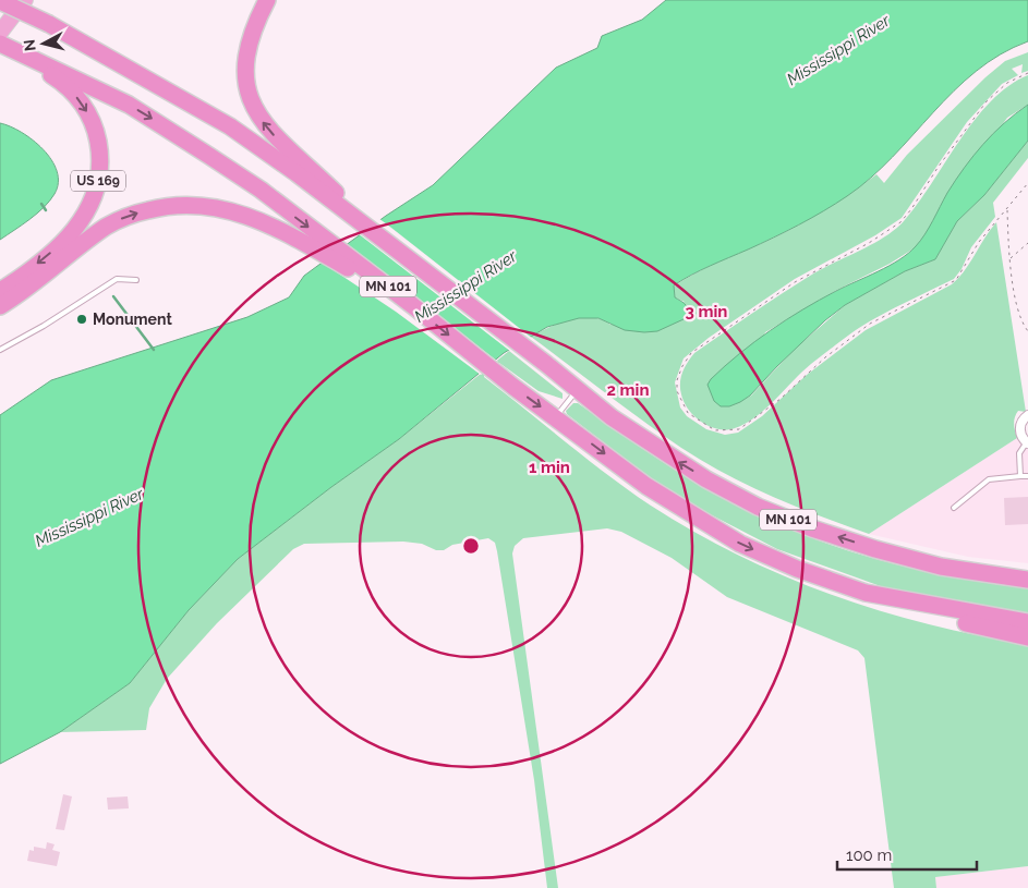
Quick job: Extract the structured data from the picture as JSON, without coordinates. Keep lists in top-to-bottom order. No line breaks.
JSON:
{"streets":{"highway":["US 169","MN 101"]},"crossings":[["US 169","MN 101"]],"water":["Mississippi River"],"places":["Monument"],"scale_bar":"100 m","north":"left","rings":["3 min","2 min","1 min"]}
